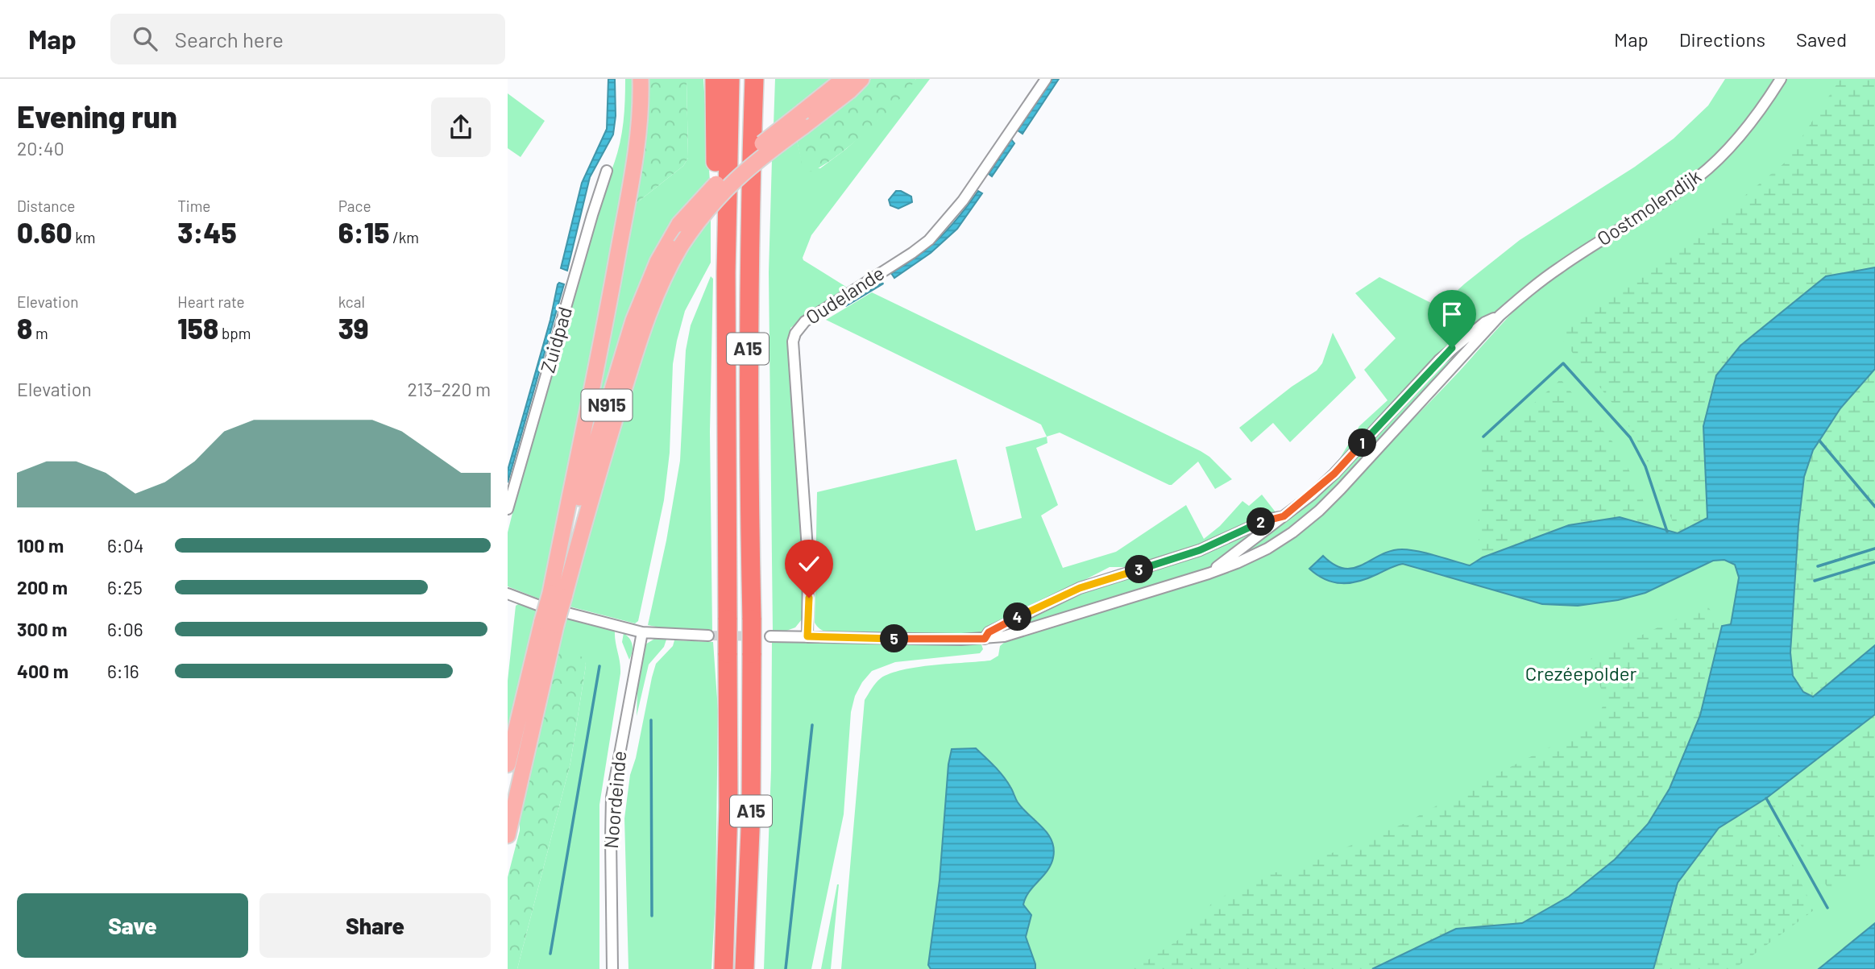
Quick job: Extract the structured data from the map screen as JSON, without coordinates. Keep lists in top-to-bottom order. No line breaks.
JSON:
{"streets":{"highway":["A15"],"main road":["N915"],"street":["Oostmolendijk","Oudelande","Zuidpad","Noordeinde"]},"crossings":[["Oostmolendijk","Oudelande"]],"parks":["Crezéepolder"],"page":{"header":"Map","search":"Search here","nav":["Map","Directions","Saved"],"heading":["Evening run","20:40"],"stats":[["Distance","0.60 km"],["Time","3:45"],["Pace","6:15 /km"],["Elevation","8 m"],["Heart rate","158 bpm"],["kcal","39"]],"chart":["Elevation","213–220 m"],"pins":["1","2","3","4","5"],"list":[{"name":"100 m","note":"6:04"},{"name":"200 m","note":"6:25"},{"name":"300 m","note":"6:06"},{"name":"400 m","note":"6:16"}],"buttons":["Save","Share"]}}
